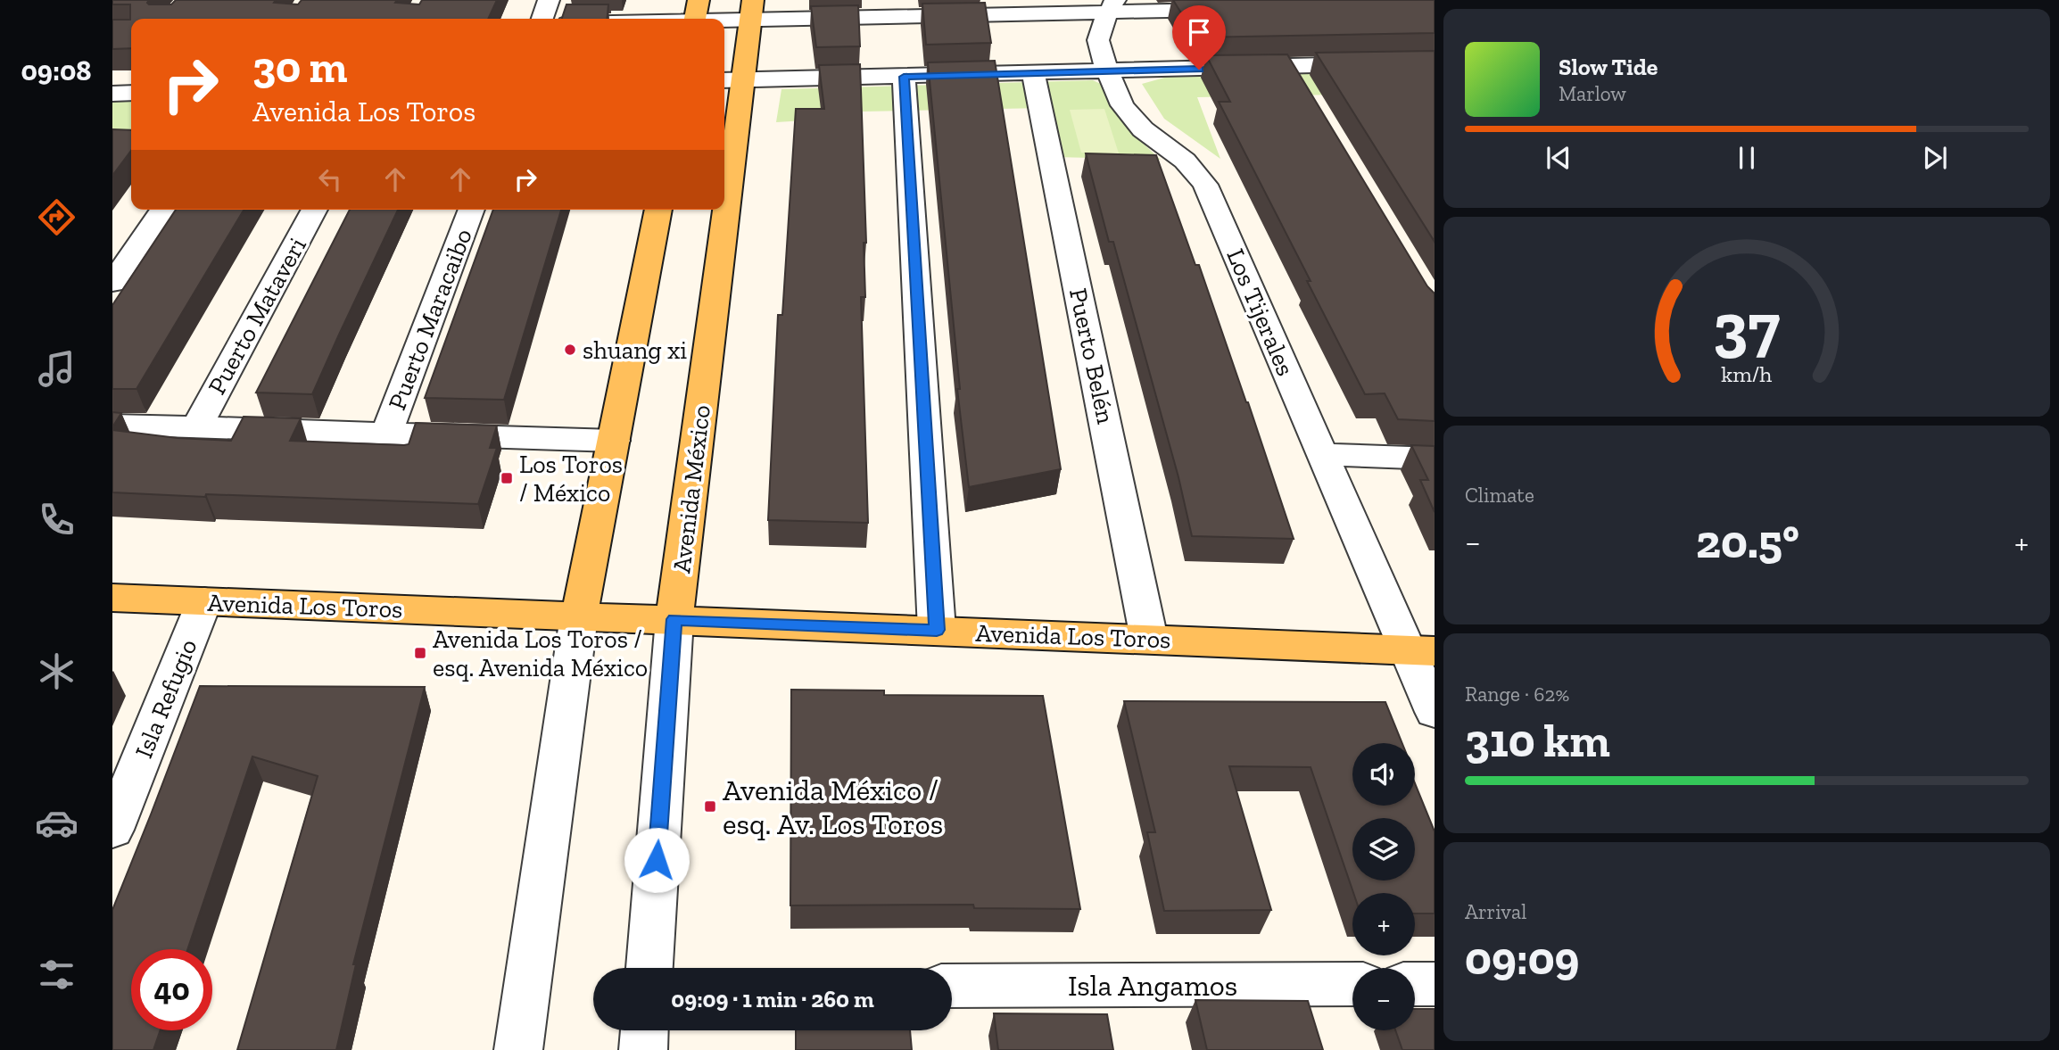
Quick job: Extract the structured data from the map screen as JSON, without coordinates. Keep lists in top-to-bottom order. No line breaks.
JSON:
{"streets":{"main road":["Avenida México","Avenida Los Toros"],"street":["Los Tijerales","Puerto Mataveri","Puerto Maracaibo","Puerto Belén","Isla Refugio","Isla Angamos"]},"crossings":[["Los Tijerales","Avenida Los Toros"],["Puerto Belén","Avenida Los Toros"],["Avenida México","Avenida Los Toros"],["Avenida Los Toros","Isla Refugio"]],"places":{"other":["shuang xi"],"transit":["Los Toros / México","Avenida Los Toros / esq. Avenida México","Avenida México / esq. Av. Los Toros"]},"page":{"tabs":"09:08","turn":["30 m","Avenida Los Toros"],"song":["Slow Tide","Marlow"],"tile":["Climate",["Range · 62%","310 km"],["Arrival","09:09"]],"heat":["−","20.5°","+"],"map_buttons":["+","−"],"limit":"40","trip":"09:09 · 1 min · 260 m","gauge":["37","km/h"]}}
